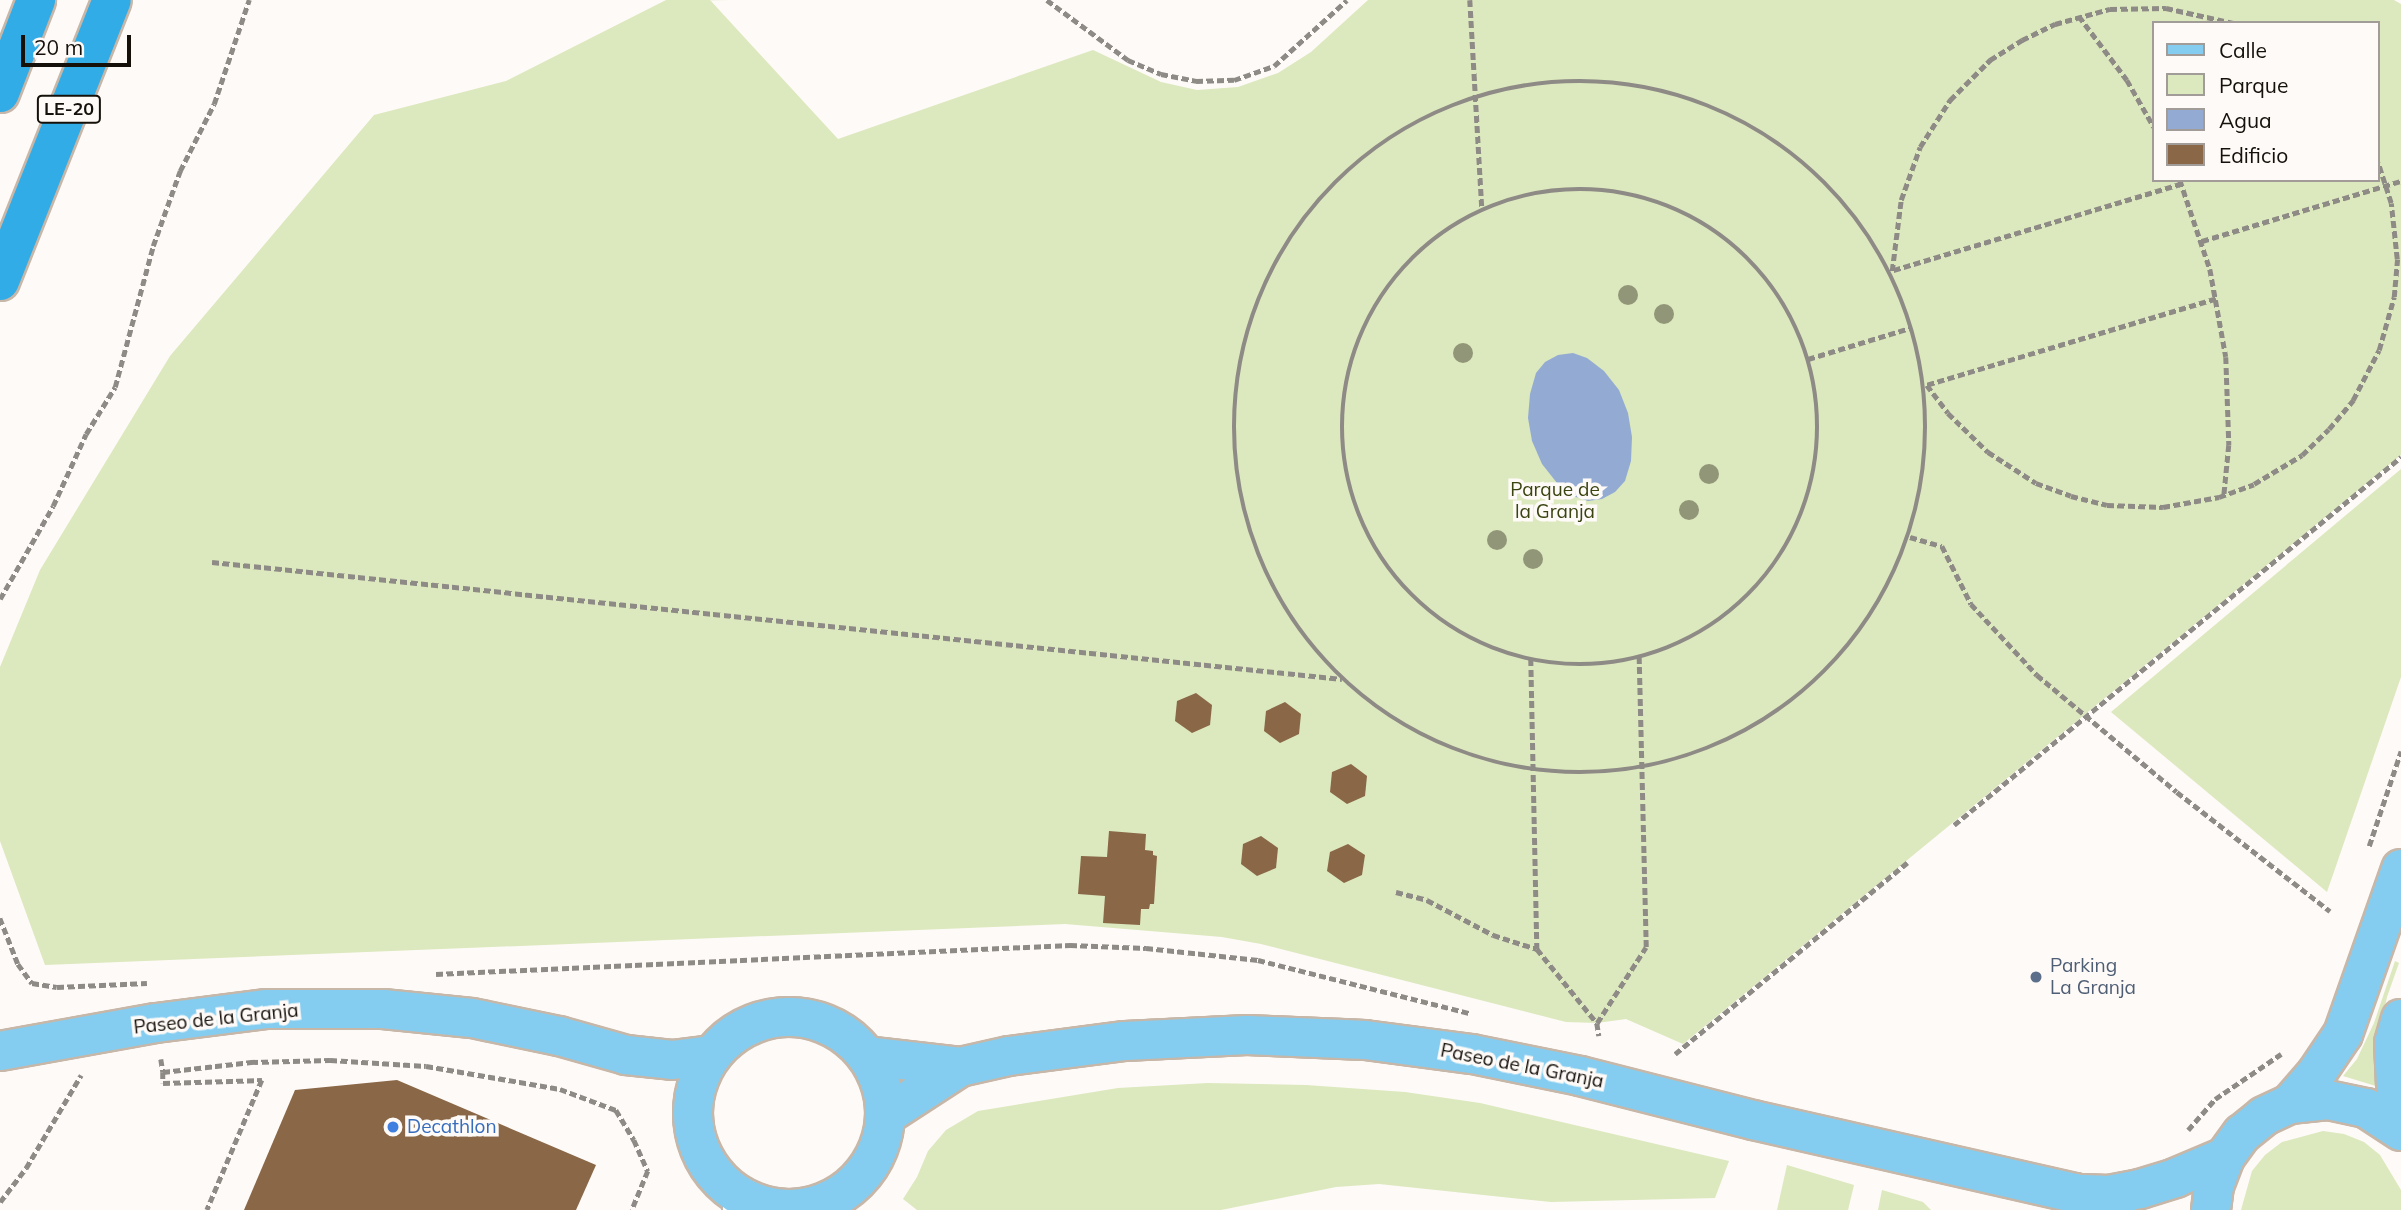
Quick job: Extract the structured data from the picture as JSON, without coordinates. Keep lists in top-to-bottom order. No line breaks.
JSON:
{"streets":{"highway":["LE-20"],"main road":["Paseo de la Granja"]},"parks":["Parque de la Granja"],"places":["Parking La Granja","Decathlon"],"legend":["Calle","Parque","Agua","Edificio"],"scale_bar":"20 m"}
